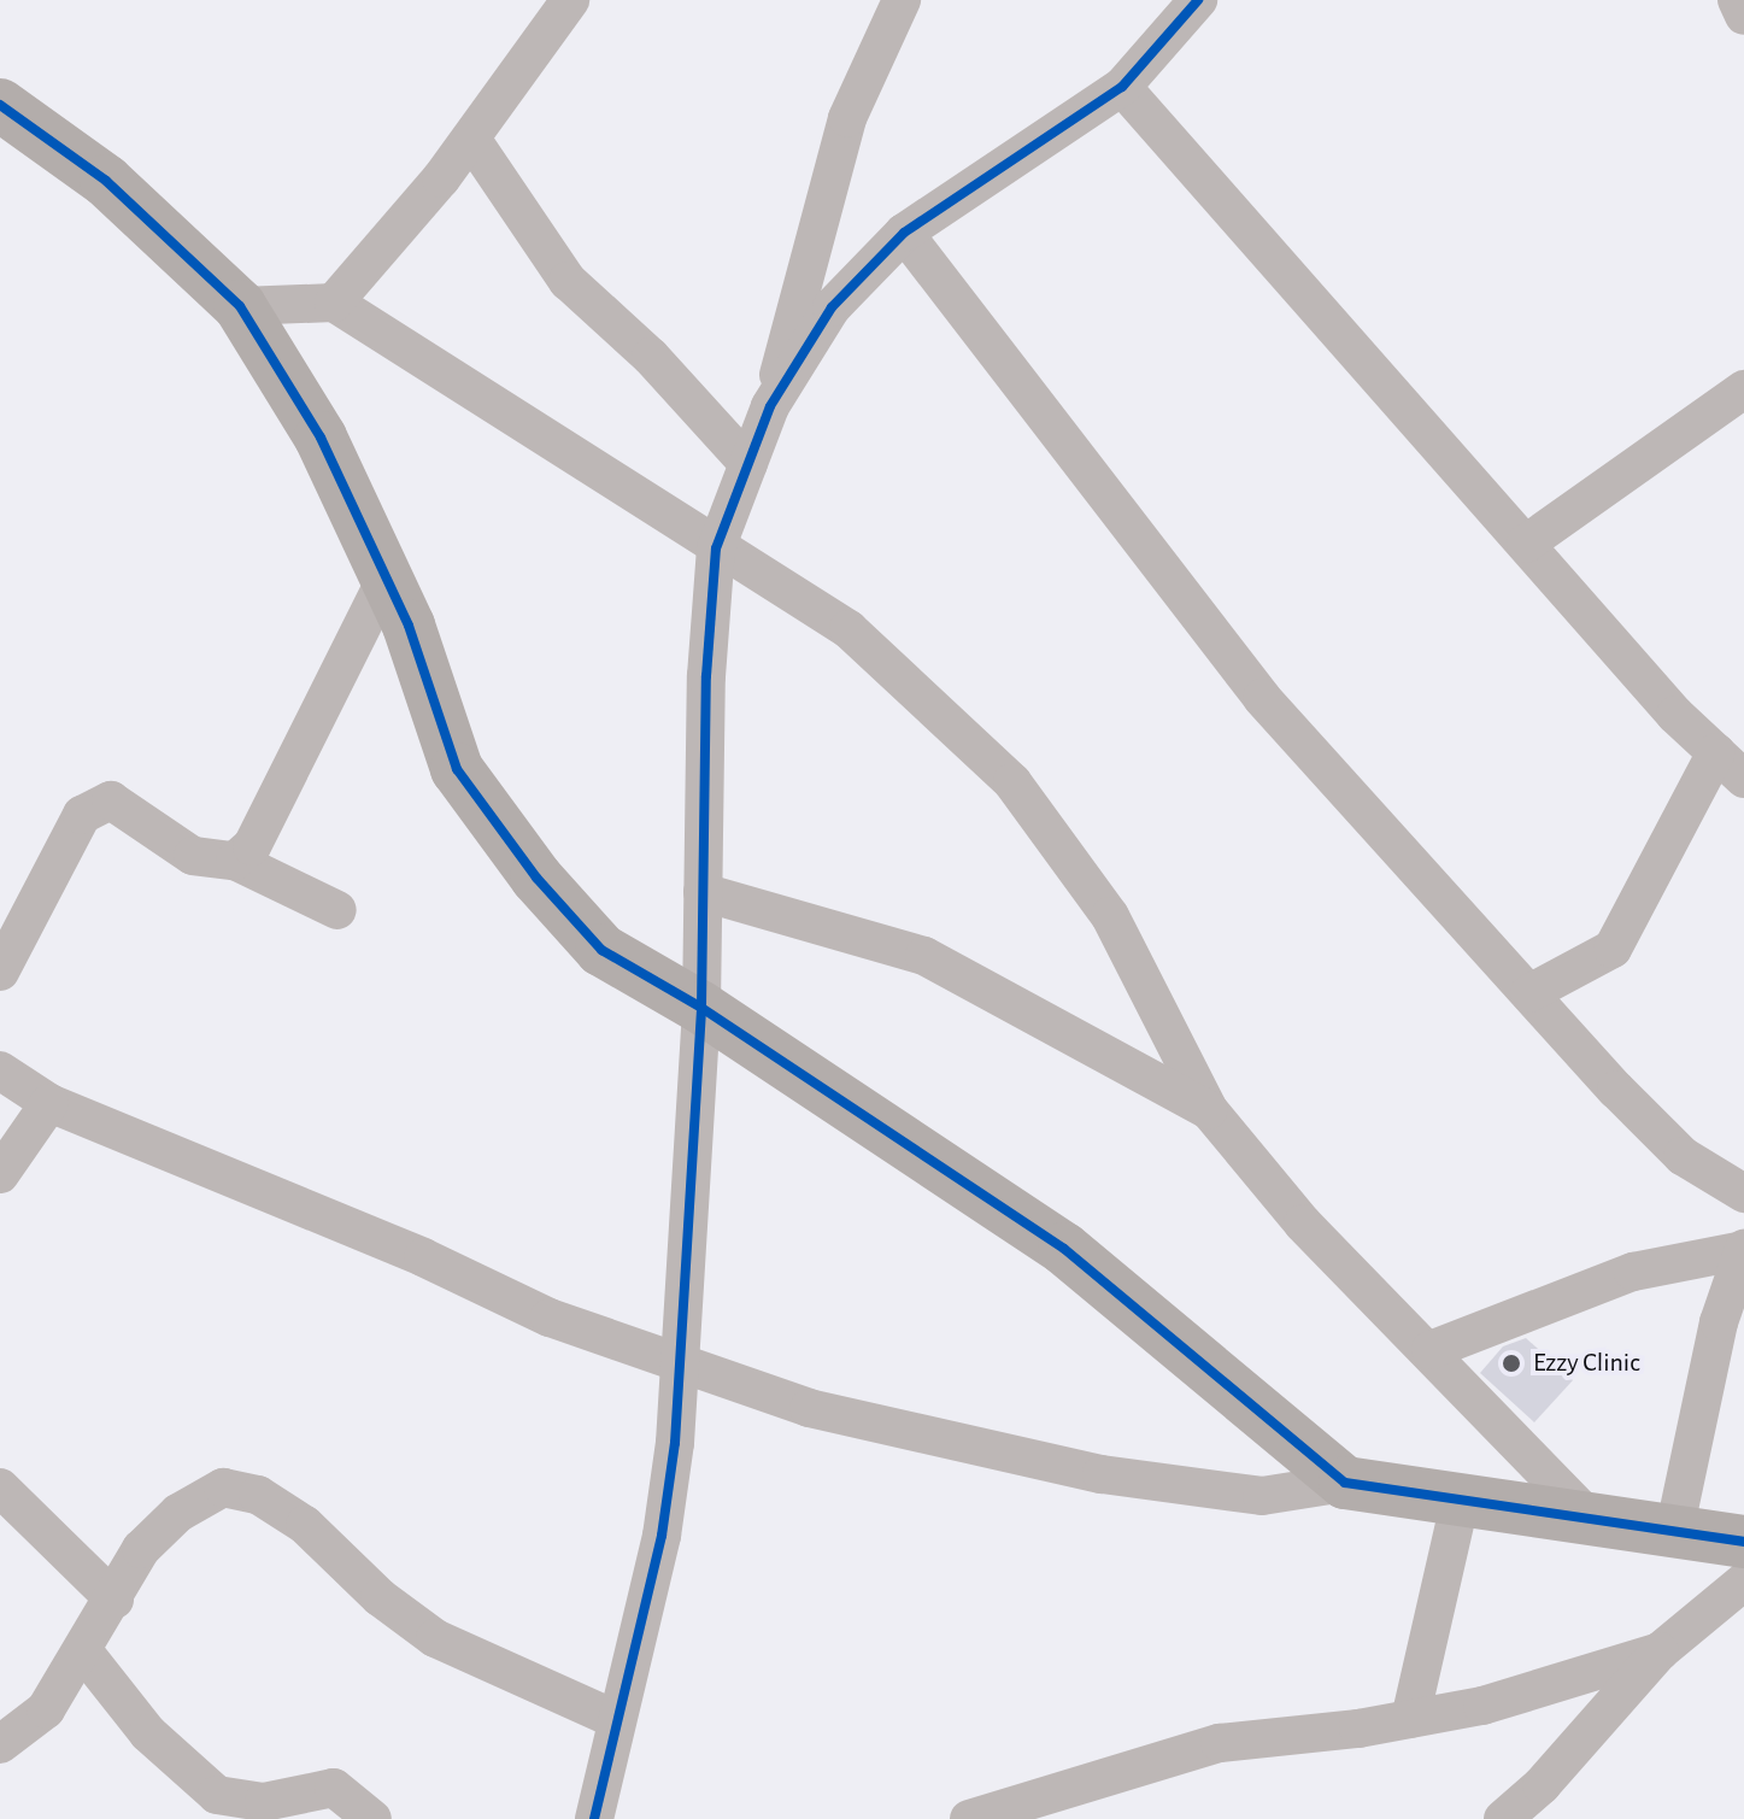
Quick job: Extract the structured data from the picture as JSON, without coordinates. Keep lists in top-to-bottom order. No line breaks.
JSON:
{"places":["Ezzy Clinic"]}
